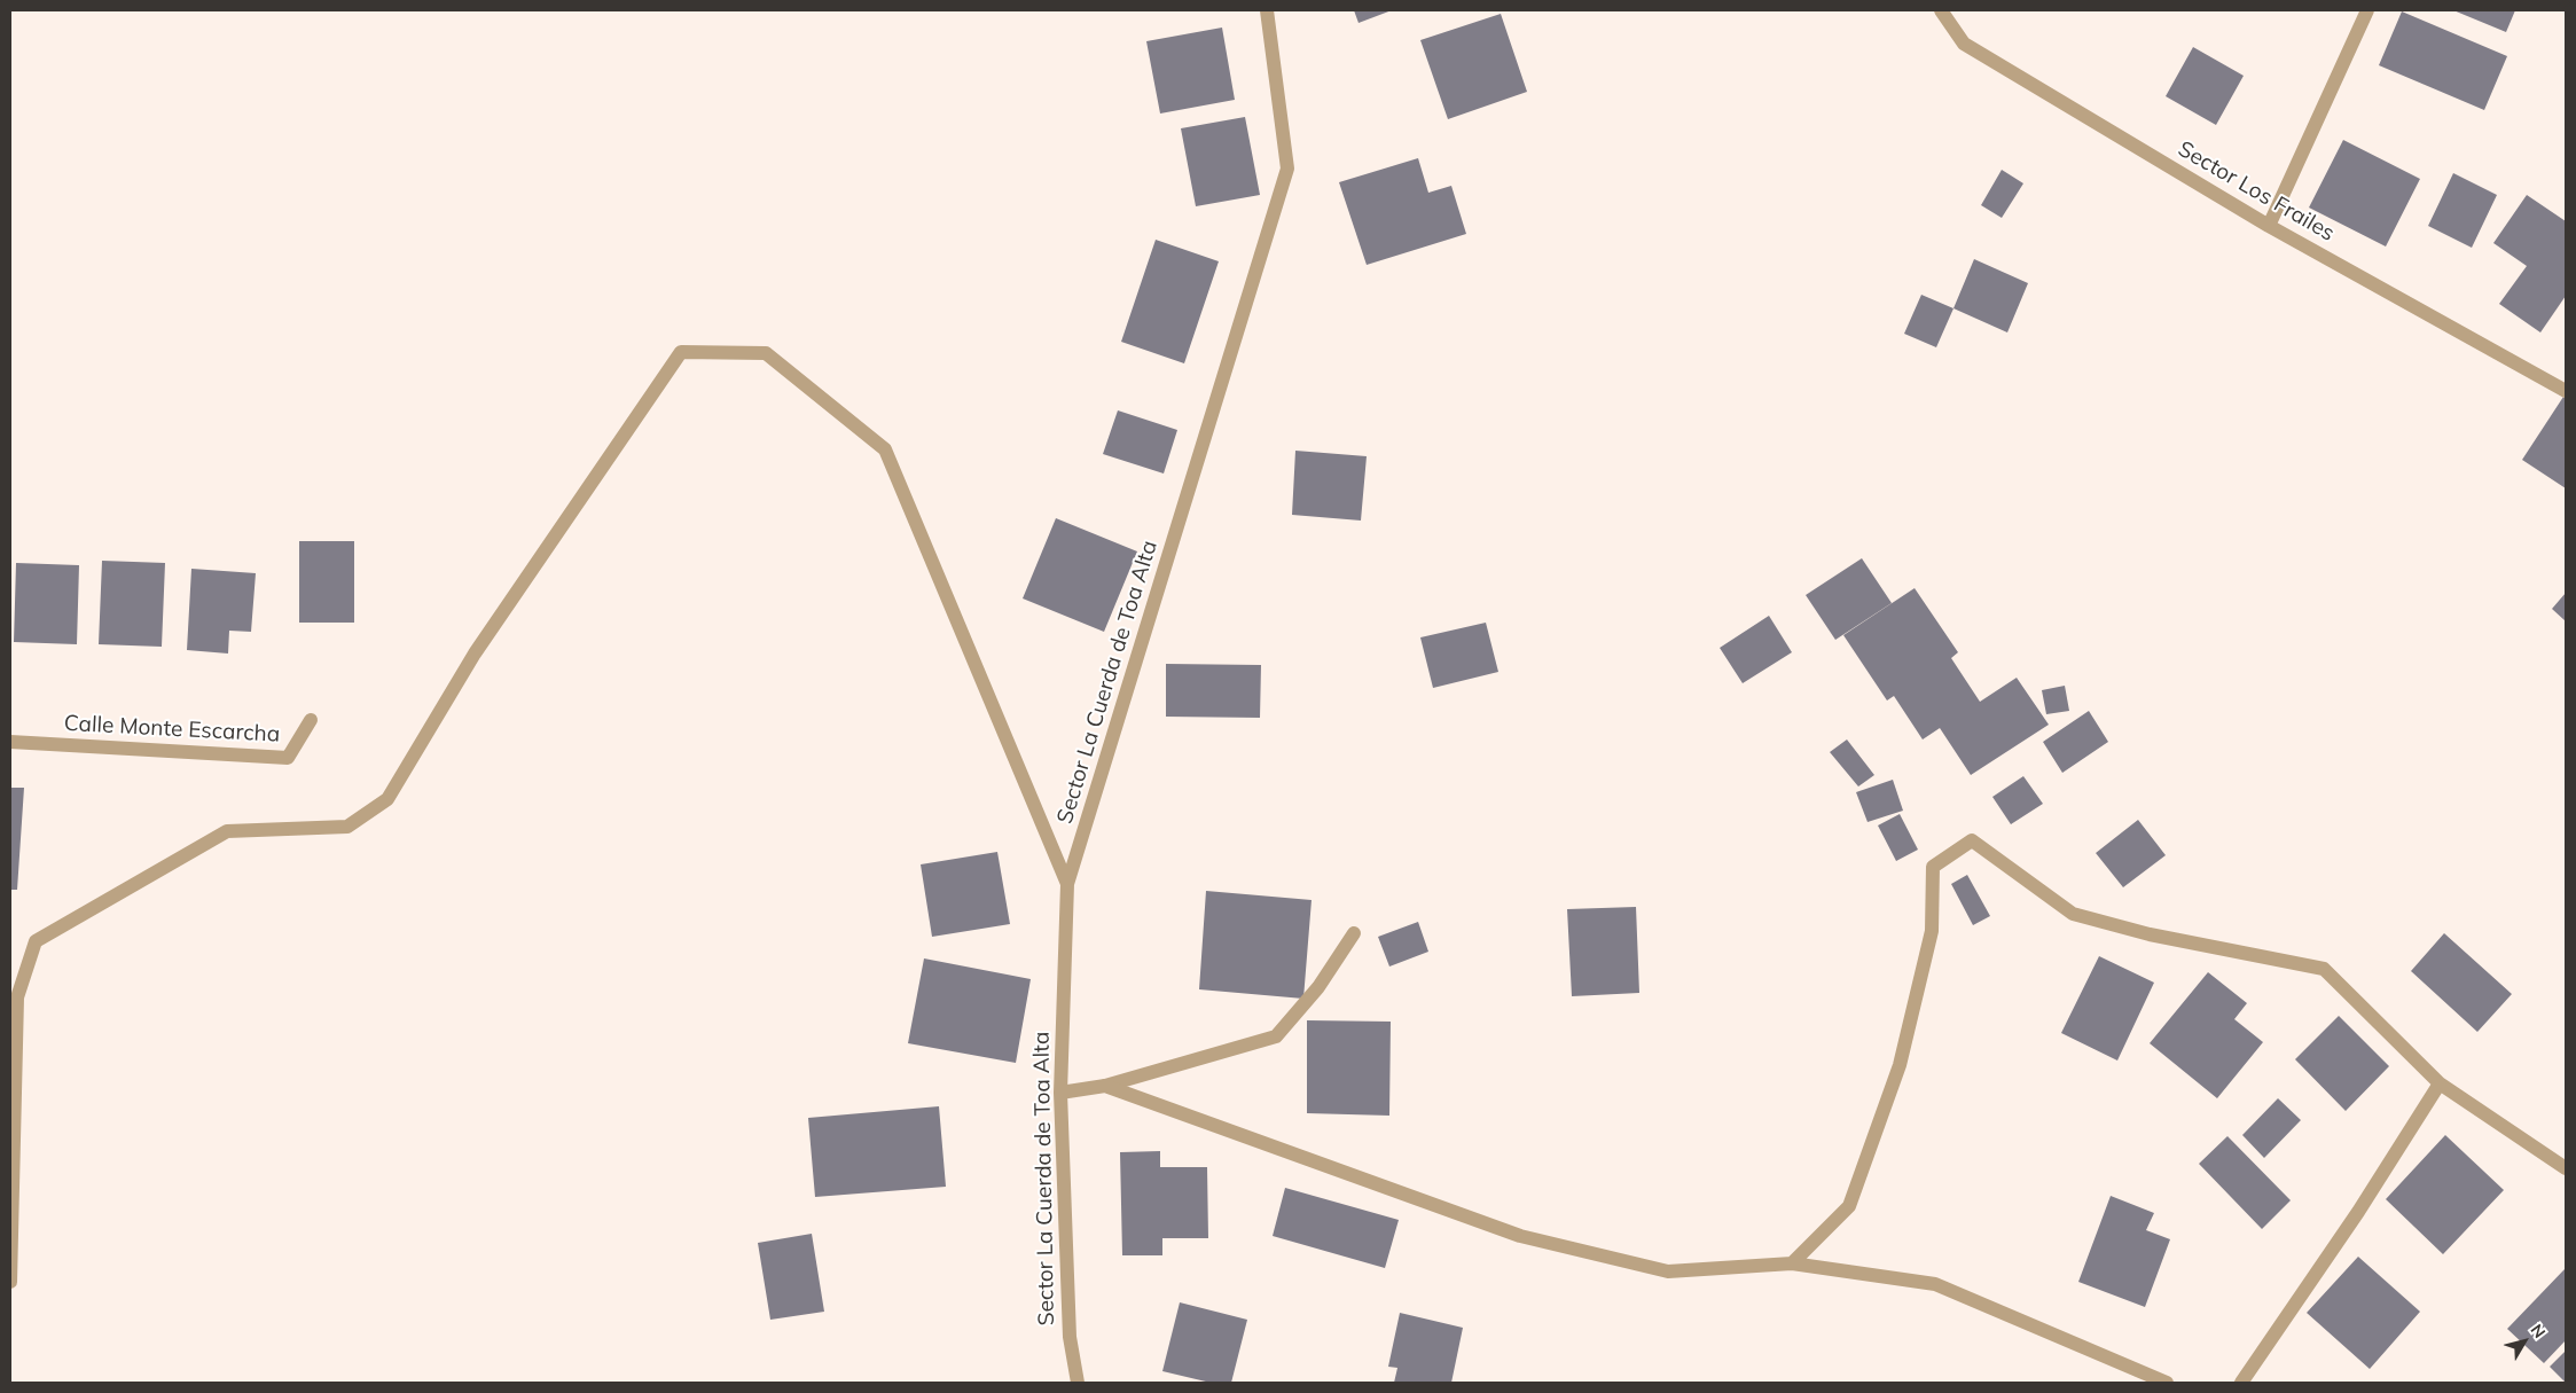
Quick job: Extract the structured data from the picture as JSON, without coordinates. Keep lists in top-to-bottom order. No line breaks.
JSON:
{"streets":{"street":["Sector Los Frailes","Sector La Cuerda de Toa Alta","Calle Monte Escarcha"]},"north":"top right"}
